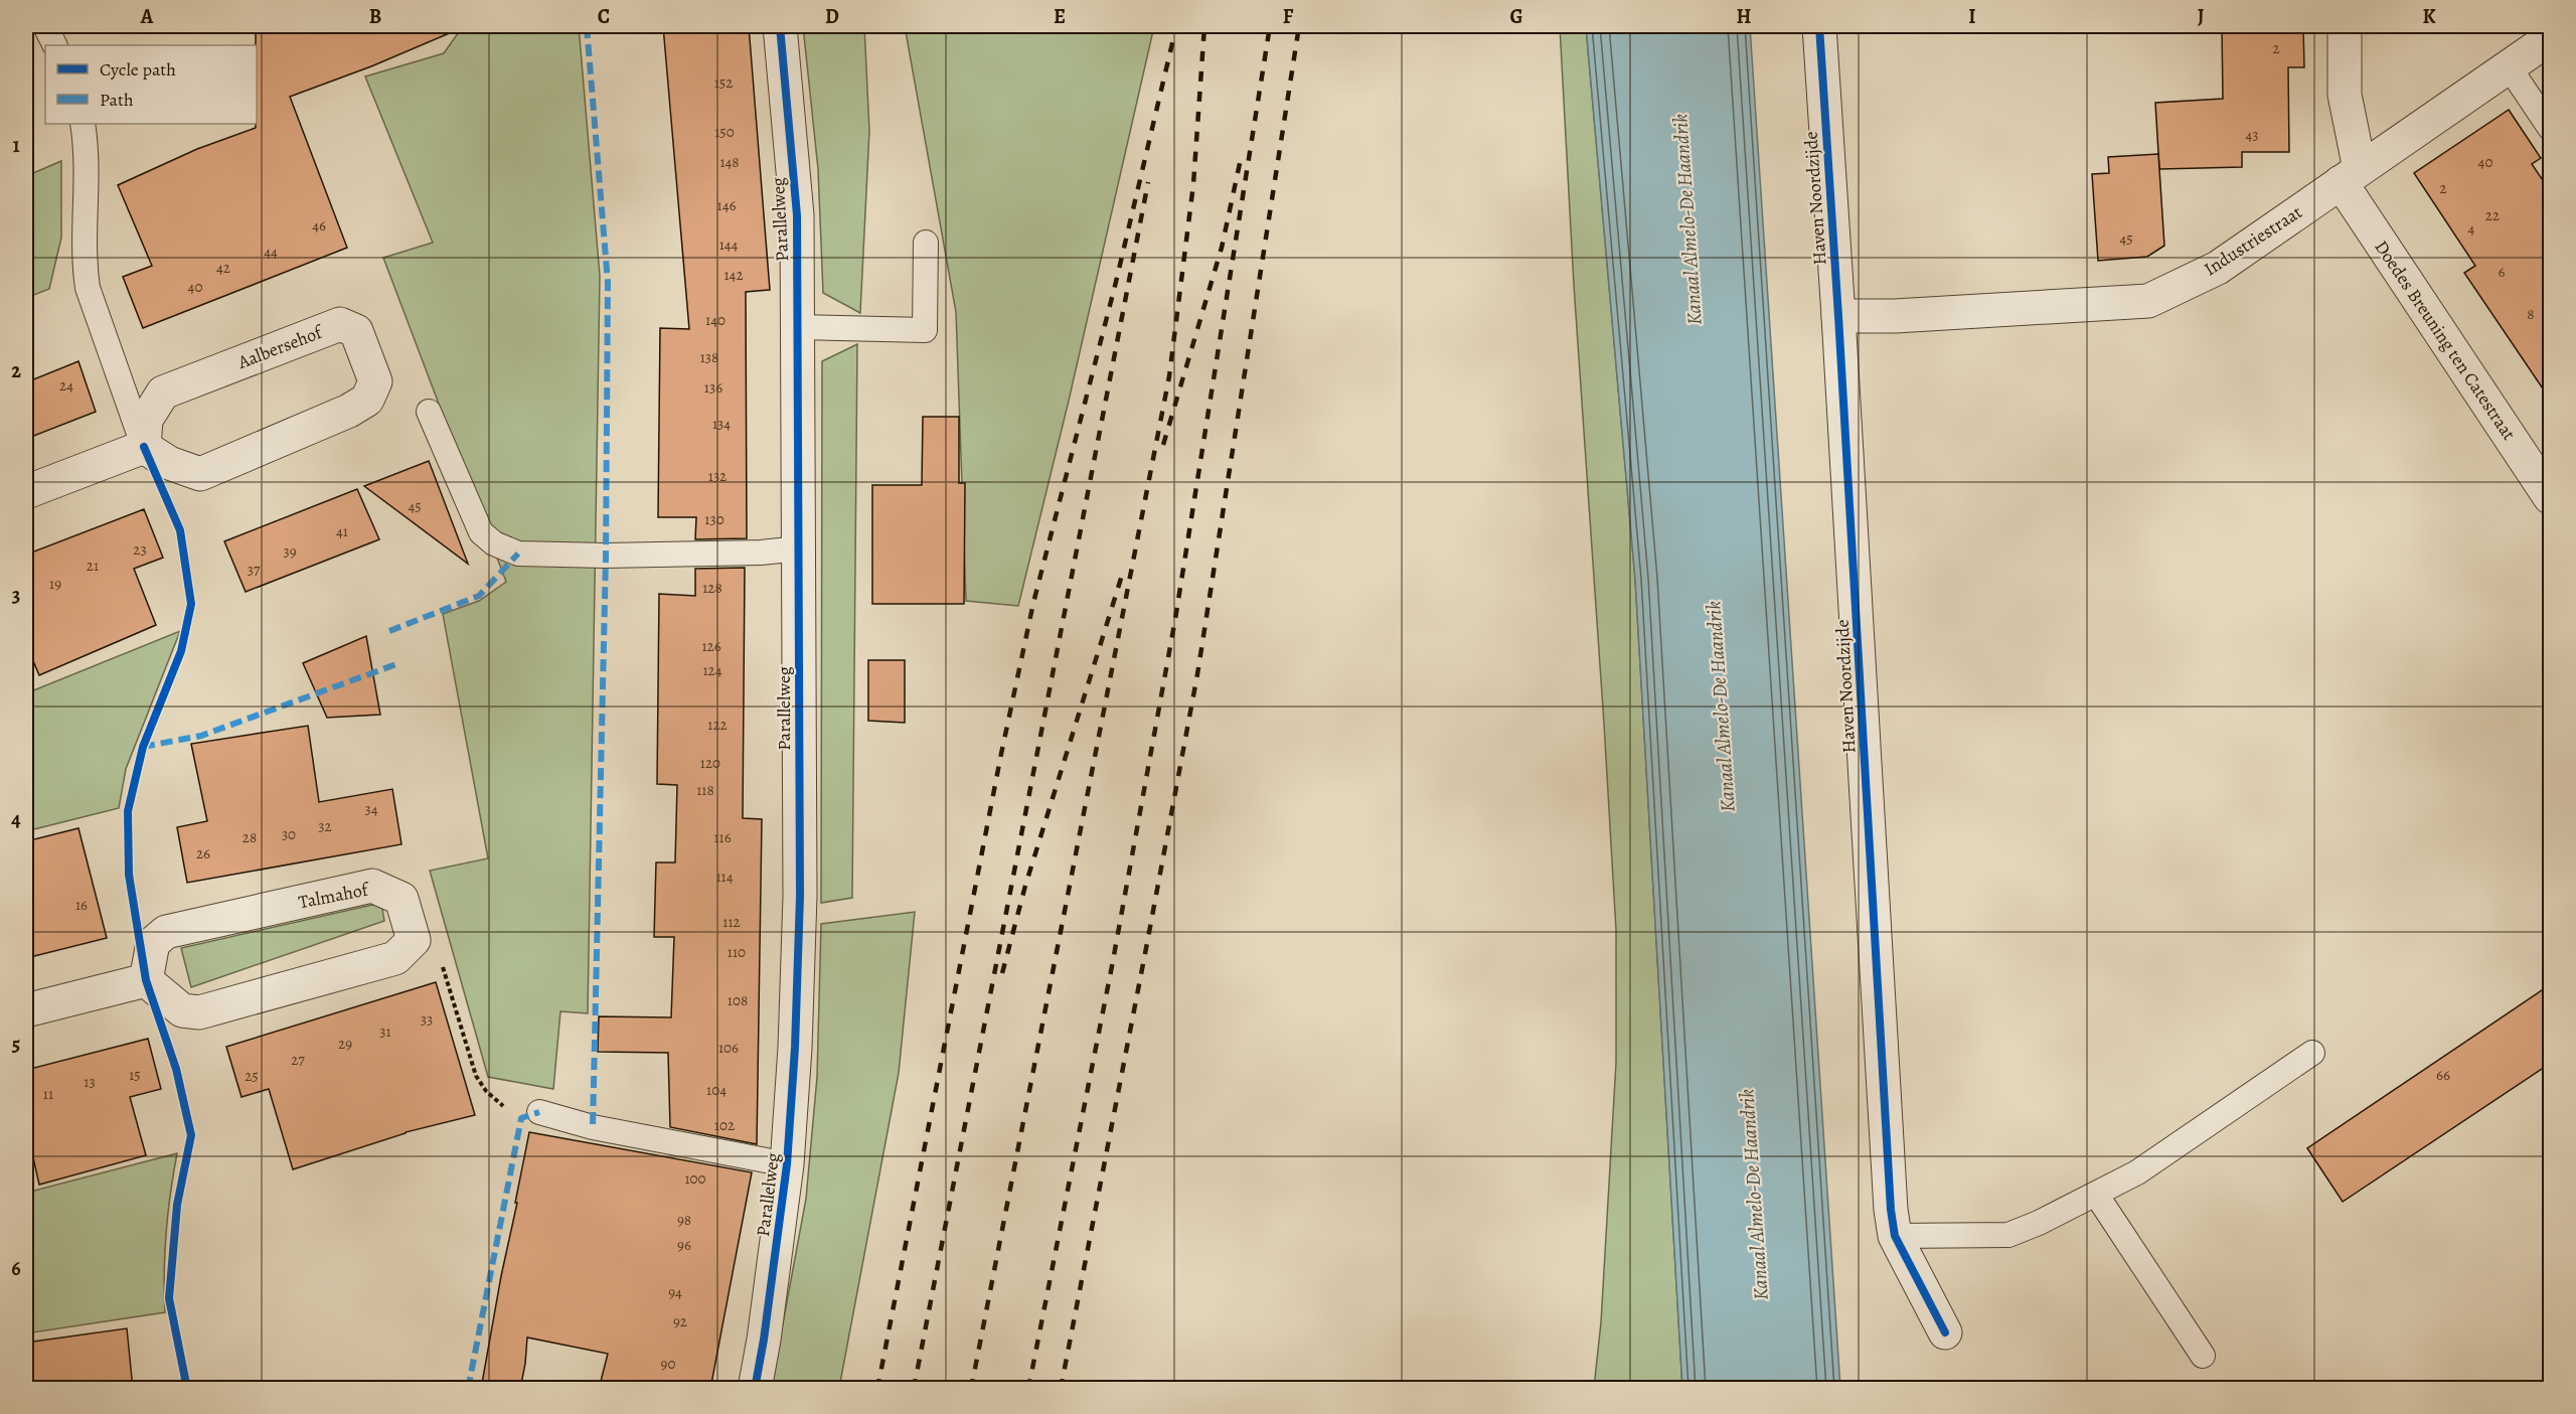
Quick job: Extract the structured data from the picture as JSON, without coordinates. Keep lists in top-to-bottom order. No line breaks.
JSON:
{"streets":{"street":["Haven Noordzijde","Parallelweg","Industriestraat","Doedes Breuning ten Catestraat","Aalbersehof","Talmahof"]},"crossings":[["Haven Noordzijde","Industriestraat"],["Industriestraat","Doedes Breuning ten Catestraat"]],"water":["Kanaal Almelo-De Haandrik"],"house_numbers":["2","152","150","43","148","40","2","146","22","46","4","45","144","44","42","6","142","40","8","140","138","24","136","134","132","45","130","41","23","39","21","37","19","128","126","124","122","120","118","34","32","30","28","116","26","114","16","112","110","108","33","31","29","106","27","15","66","25","13","104","11","102","100","98","96","94","92","90"],"legend":["Cycle path","Path"],"grid":{"columns":["A","B","C","D","E","F","G","H","I","J","K"],"rows":["1","2","3","4","5","6"]}}
